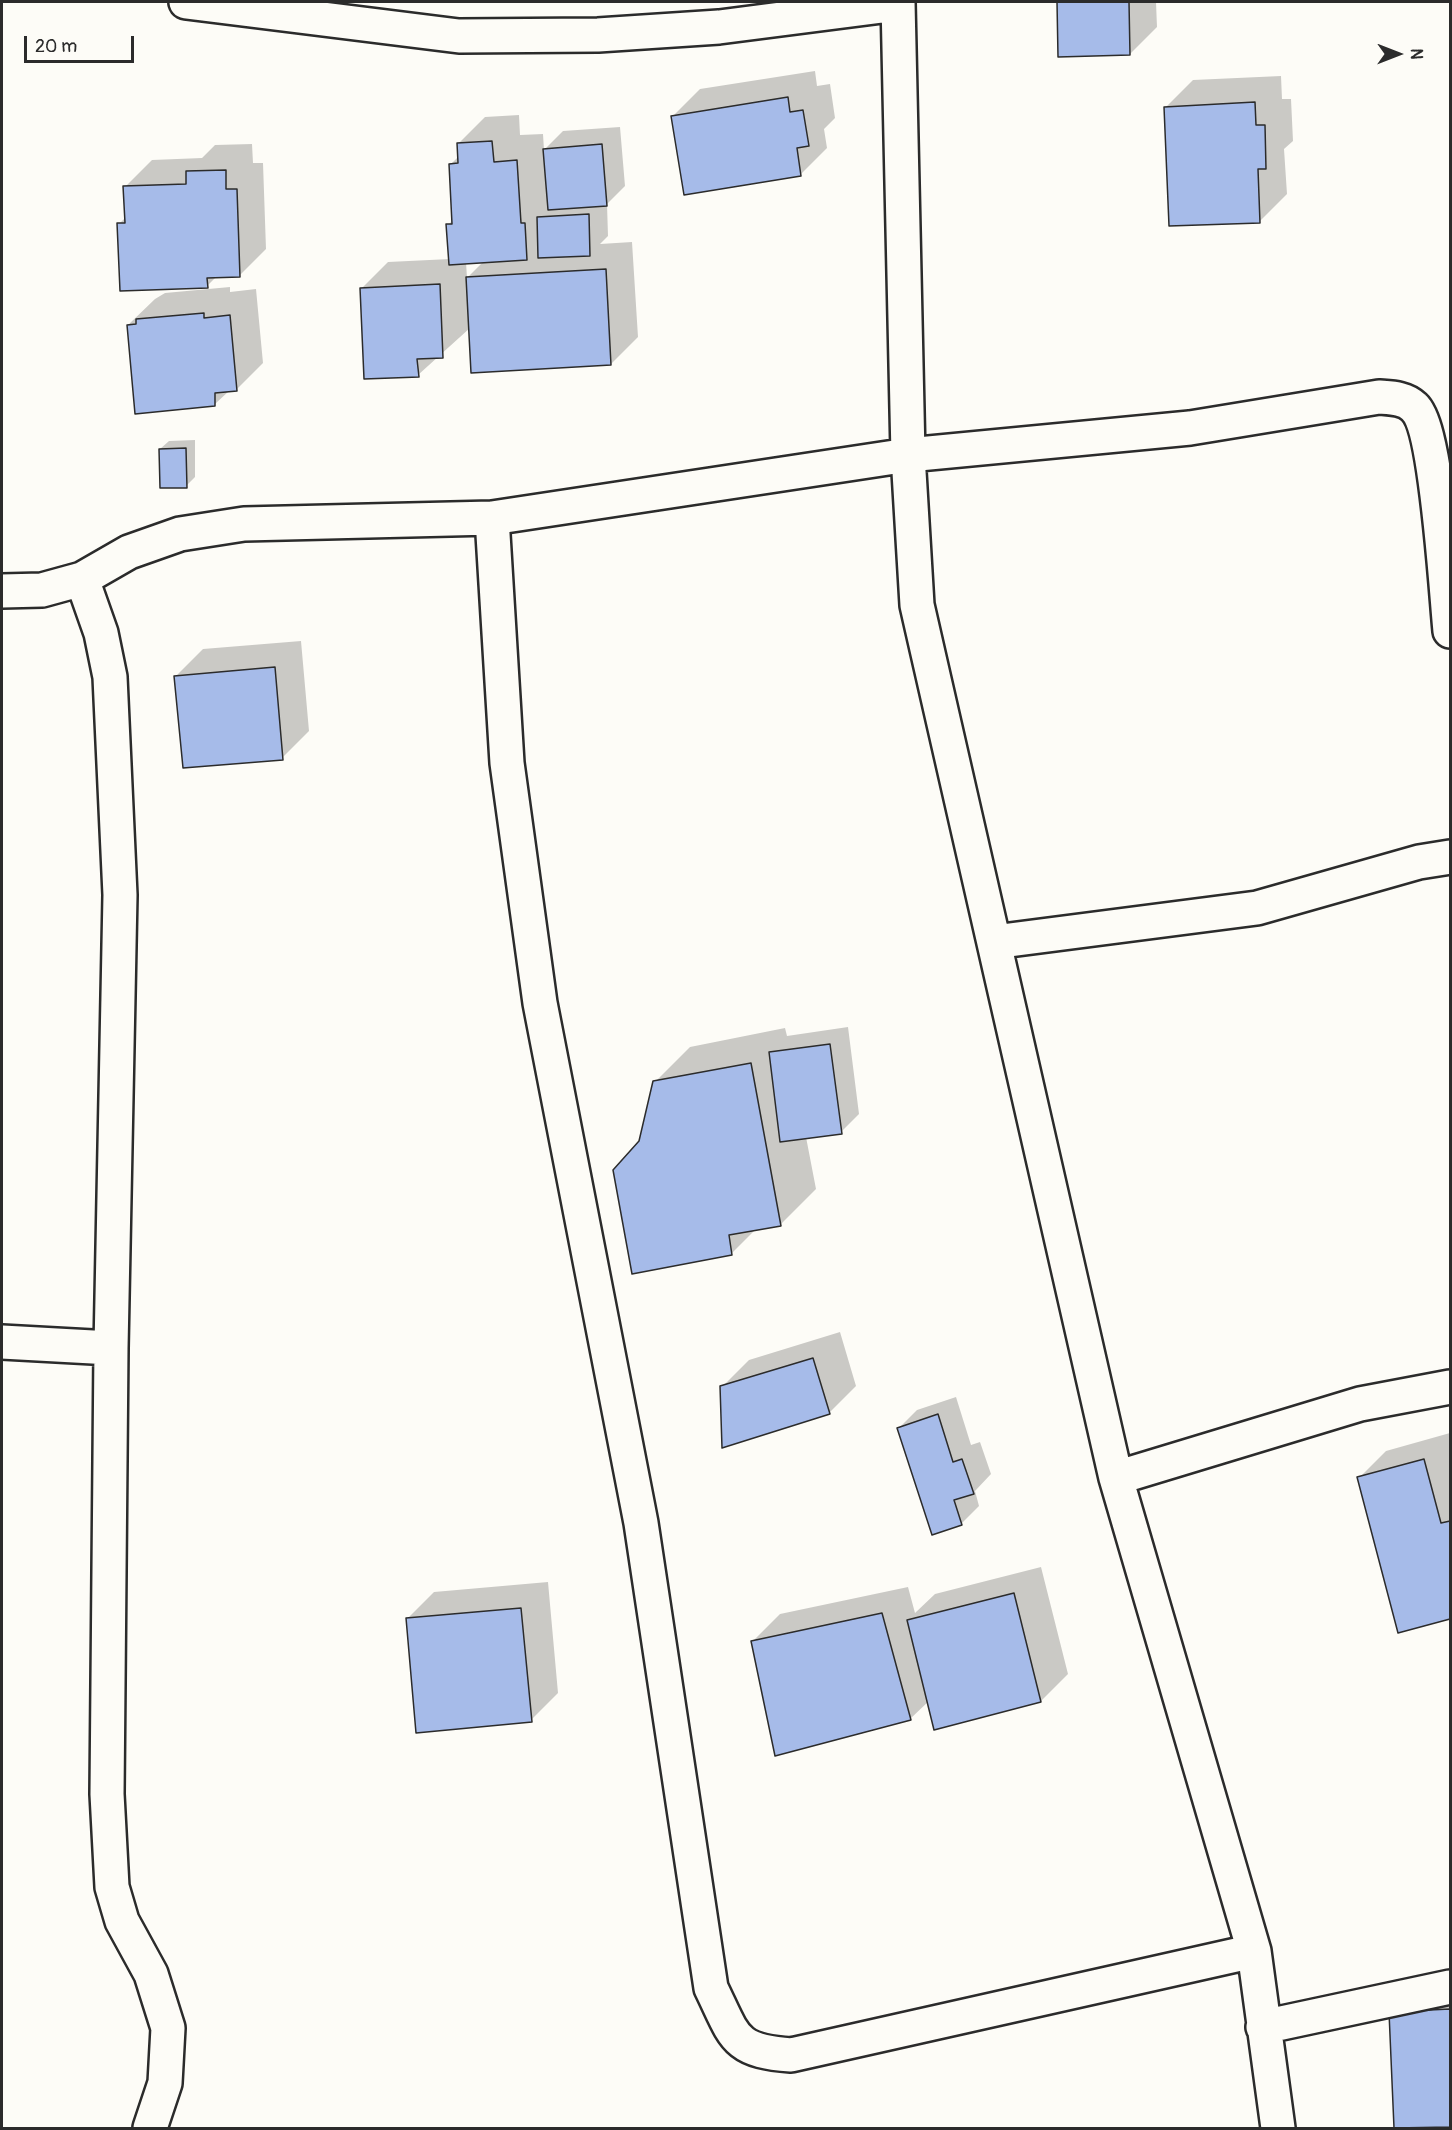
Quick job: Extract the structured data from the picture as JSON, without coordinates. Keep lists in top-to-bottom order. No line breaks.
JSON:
{"scale_bar":"20 m","north":"right"}
